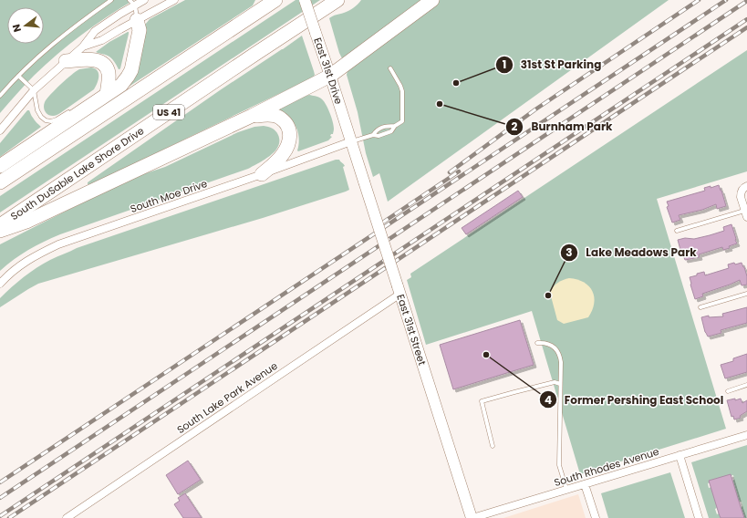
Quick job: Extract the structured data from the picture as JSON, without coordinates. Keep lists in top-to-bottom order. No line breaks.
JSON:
{"streets":{"highway":["US 41","South DuSable Lake Shore Drive"],"main road":["East 31st Drive","East 31st Street"],"street":["South Moe Drive","South Lake Park Avenue","South Rhodes Avenue"]},"crossings":[["East 31st Drive","South Moe Drive"],["East 31st Drive","East 31st Street"],["South Moe Drive","East 31st Street"],["East 31st Street","South Lake Park Avenue"],["East 31st Street","South Rhodes Avenue"]],"places":["31st St Parking","Burnham Park","Lake Meadows Park","Former Pershing East School"],"north":"left"}
